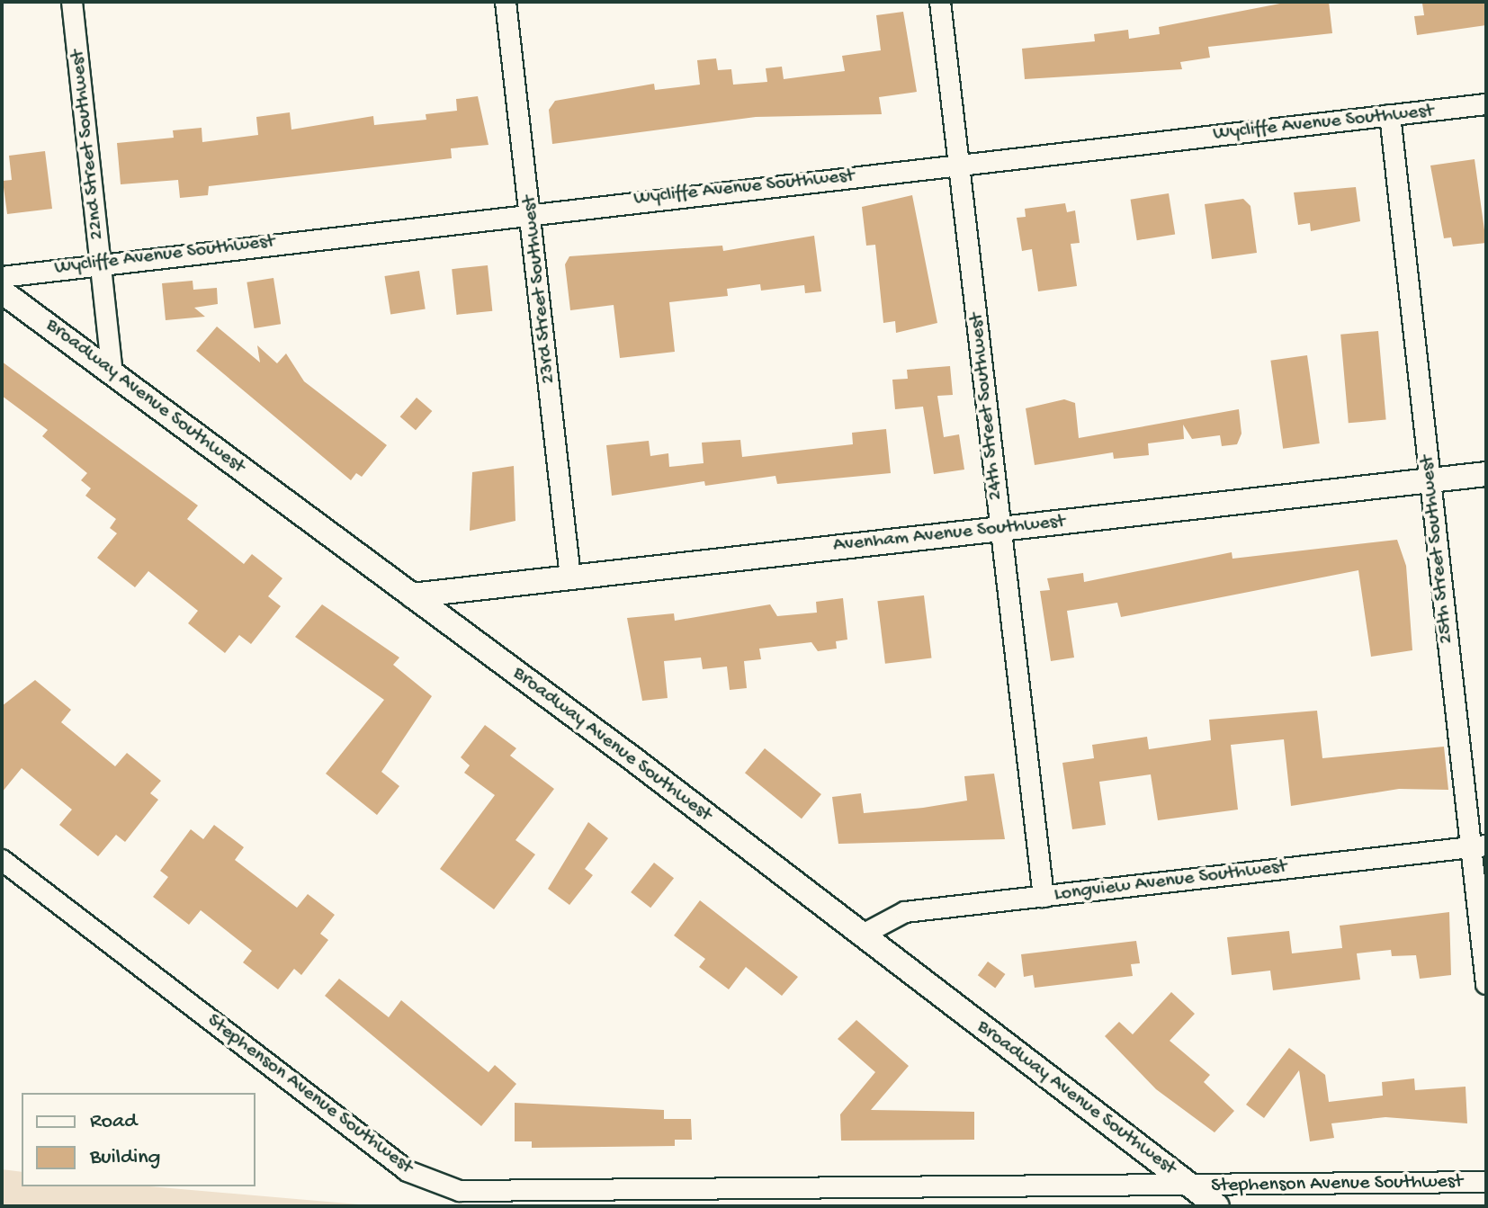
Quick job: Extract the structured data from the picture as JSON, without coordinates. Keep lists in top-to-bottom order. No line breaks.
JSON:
{"streets":{"street":["Wycliffe Avenue Southwest","22nd Street Southwest","23rd Street Southwest","Broadway Avenue Southwest","24th Street Southwest","Avenham Avenue Southwest","25th Street Southwest","Longview Avenue Southwest","Stephenson Avenue Southwest"]},"crossings":[["Wycliffe Avenue Southwest","22nd Street Southwest"],["Wycliffe Avenue Southwest","23rd Street Southwest"],["Wycliffe Avenue Southwest","24th Street Southwest"],["Wycliffe Avenue Southwest","25th Street Southwest"],["22nd Street Southwest","Broadway Avenue Southwest"],["23rd Street Southwest","Avenham Avenue Southwest"],["Broadway Avenue Southwest","Avenham Avenue Southwest"],["Broadway Avenue Southwest","Longview Avenue Southwest"],["Broadway Avenue Southwest","Stephenson Avenue Southwest"],["24th Street Southwest","Avenham Avenue Southwest"],["24th Street Southwest","Longview Avenue Southwest"],["Avenham Avenue Southwest","25th Street Southwest"],["25th Street Southwest","Longview Avenue Southwest"]],"legend":["Road","Building"]}
